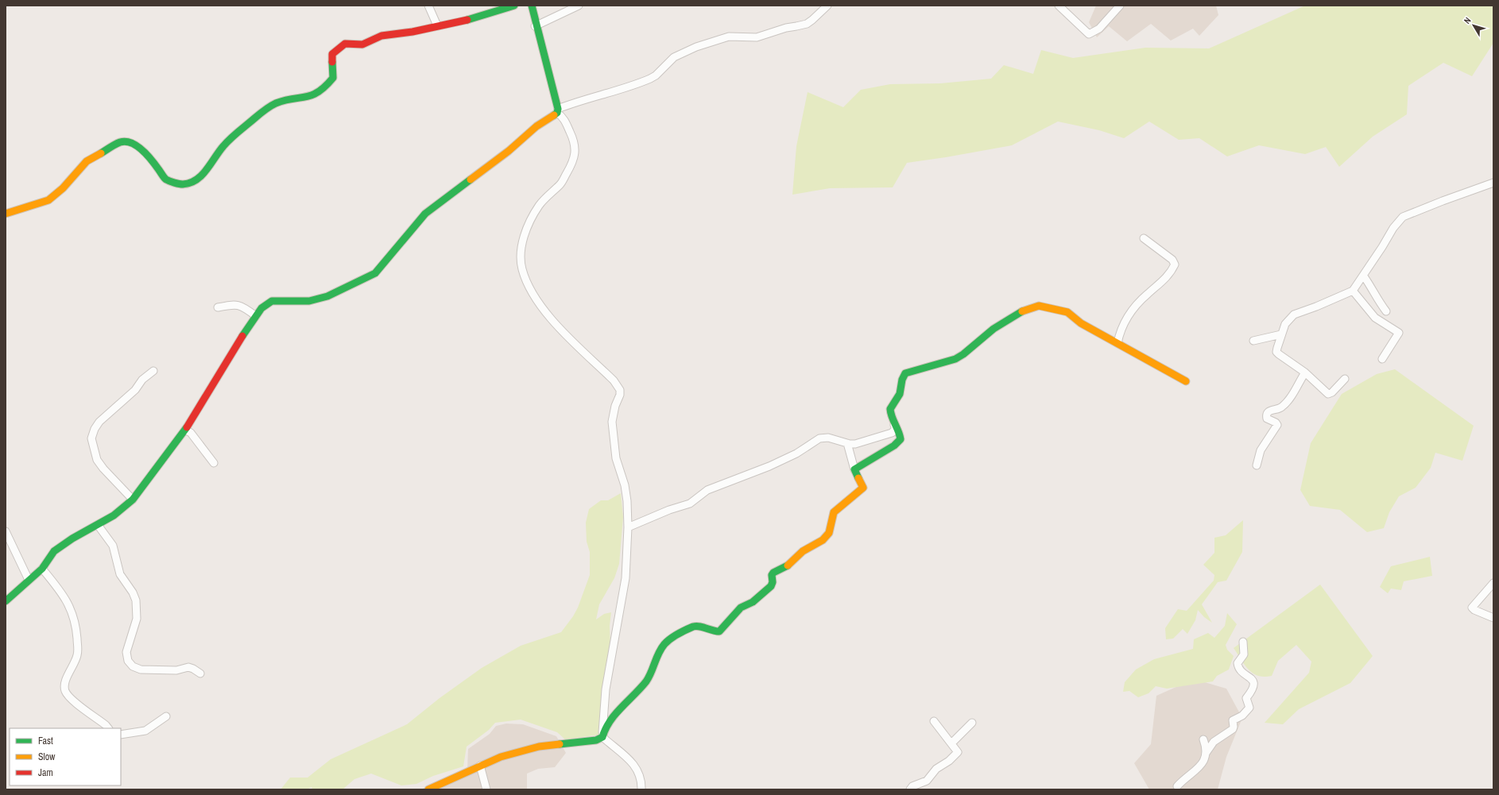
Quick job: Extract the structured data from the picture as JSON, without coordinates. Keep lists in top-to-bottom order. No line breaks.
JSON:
{"legend":["Fast","Slow","Jam"],"north":"top left"}
